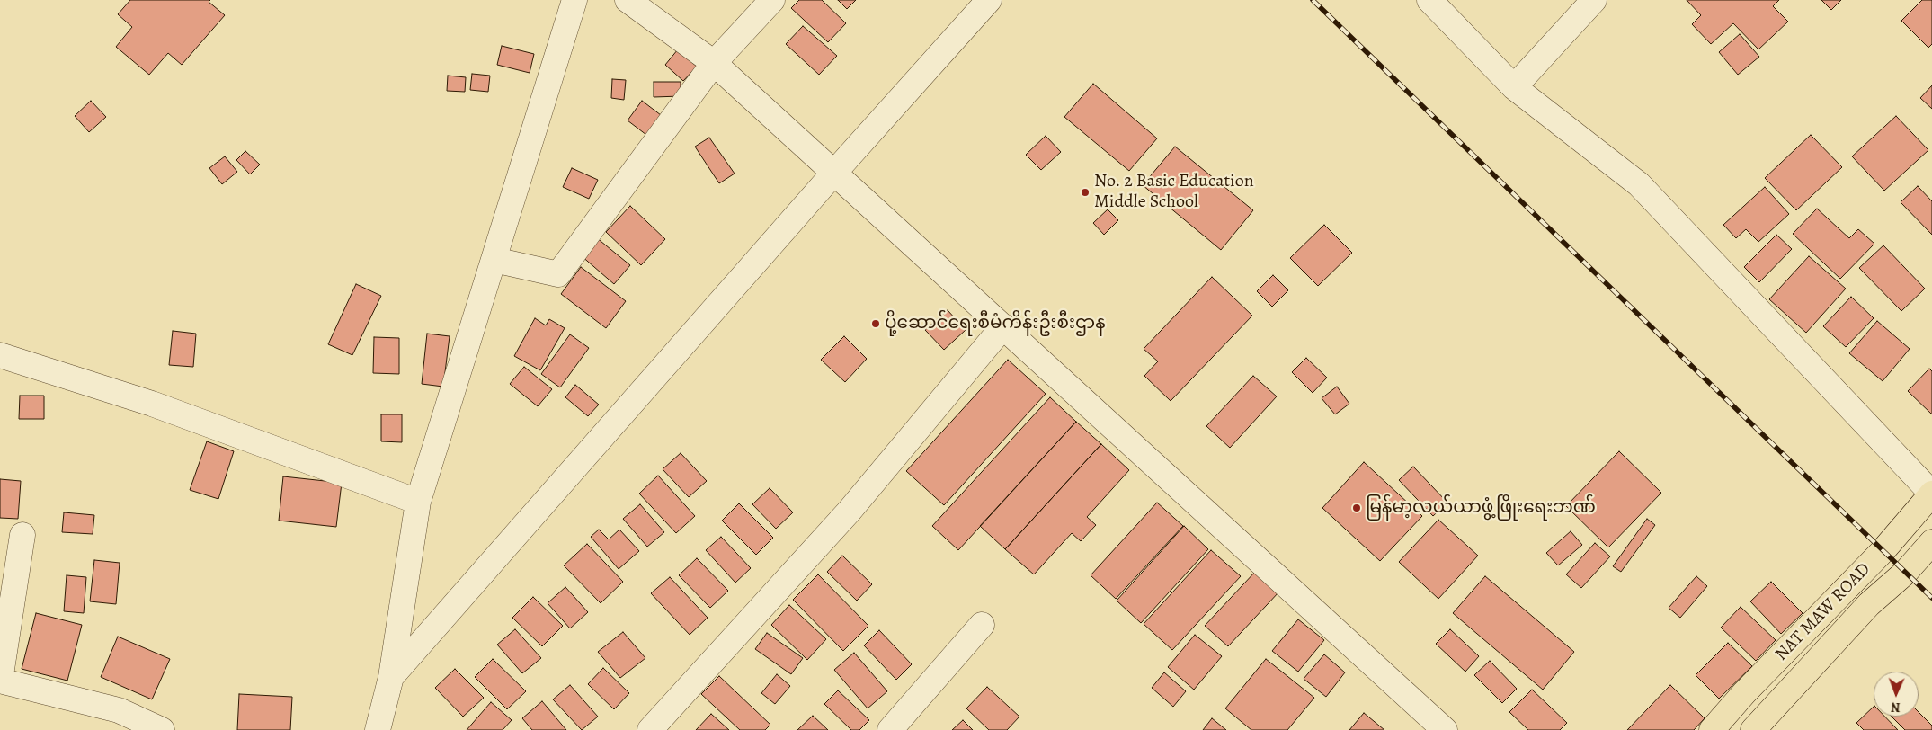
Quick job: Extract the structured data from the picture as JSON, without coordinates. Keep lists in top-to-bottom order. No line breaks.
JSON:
{"streets":{"main road":["NAT MAW ROAD"]},"places":["No. 2 Basic Education Middle School","ပို့ဆောင်ရေးစီမံကိန်းဦးစီးဌာန","မြန်မာ့လယ်ယာဖွံ့ဖြိုးရေးဘဏ်"],"north":"bottom"}
